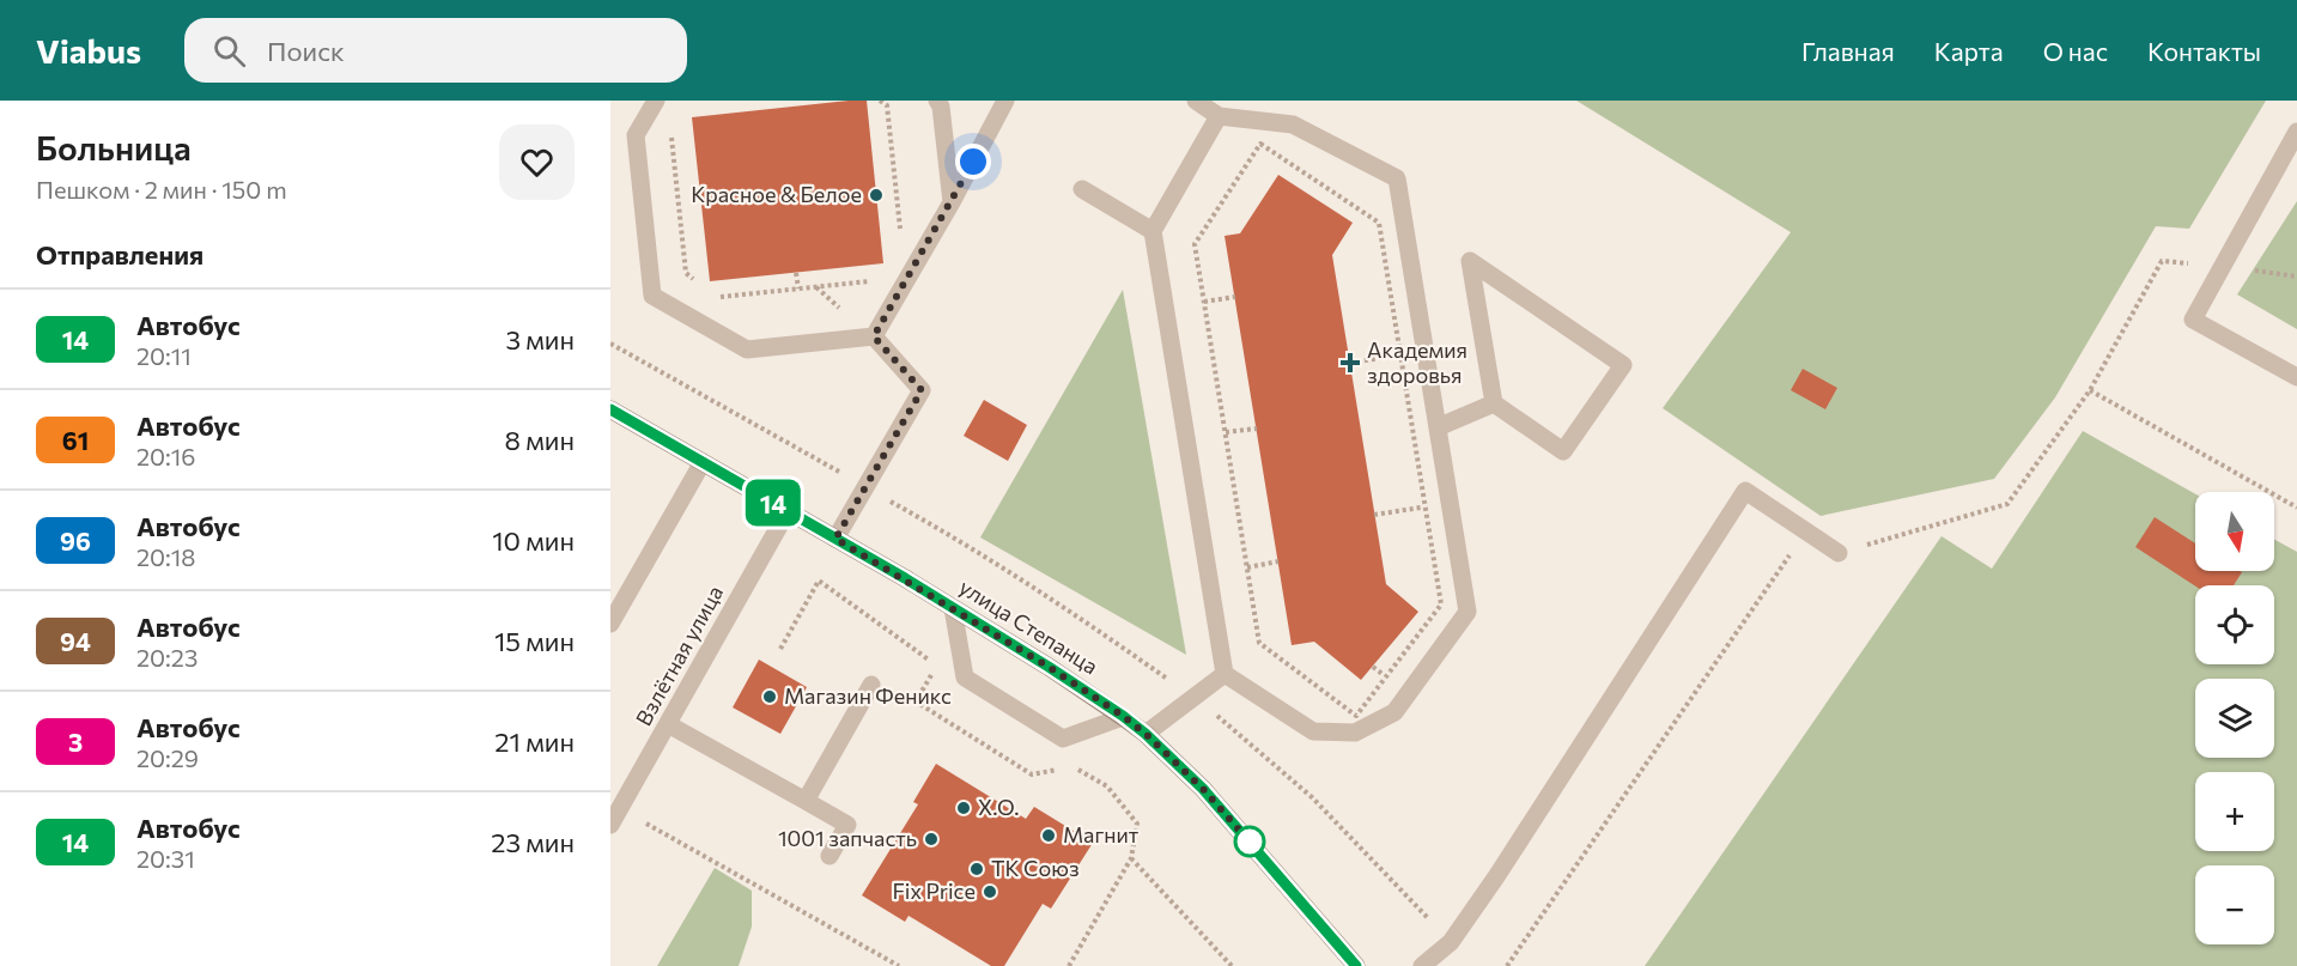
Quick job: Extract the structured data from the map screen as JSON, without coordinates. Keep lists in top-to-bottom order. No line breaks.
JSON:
{"streets":{"street":["улица Степанца","Взлётная улица"]},"crossings":[["улица Степанца","Взлётная улица"]],"places":{"other":["Красное & Белое","Магазин Феникс","X.O.","Магнит","1001 запчасть","ТК Союз","Fix Price"],"health":["Академия здоровья"]},"lines":["bus line 14"],"north":"bottom","page":{"header":"Viabus","search":"Поиск","nav":["Главная","Карта","О нас","Контакты"],"heading":[["Больница","Пешком · 2 мин · 150 m"],"Отправления"],"on_map":"14","list":[{"mark":"14","name":"Автобус","note":"20:11","value":"3 мин"},{"mark":"61","name":"Автобус","note":"20:16","value":"8 мин"},{"mark":"96","name":"Автобус","note":"20:18","value":"10 мин"},{"mark":"94","name":"Автобус","note":"20:23","value":"15 мин"},{"mark":"3","name":"Автобус","note":"20:29","value":"21 мин"},{"mark":"14","name":"Автобус","note":"20:31","value":"23 мин"}],"map_buttons":["+","−"]}}
